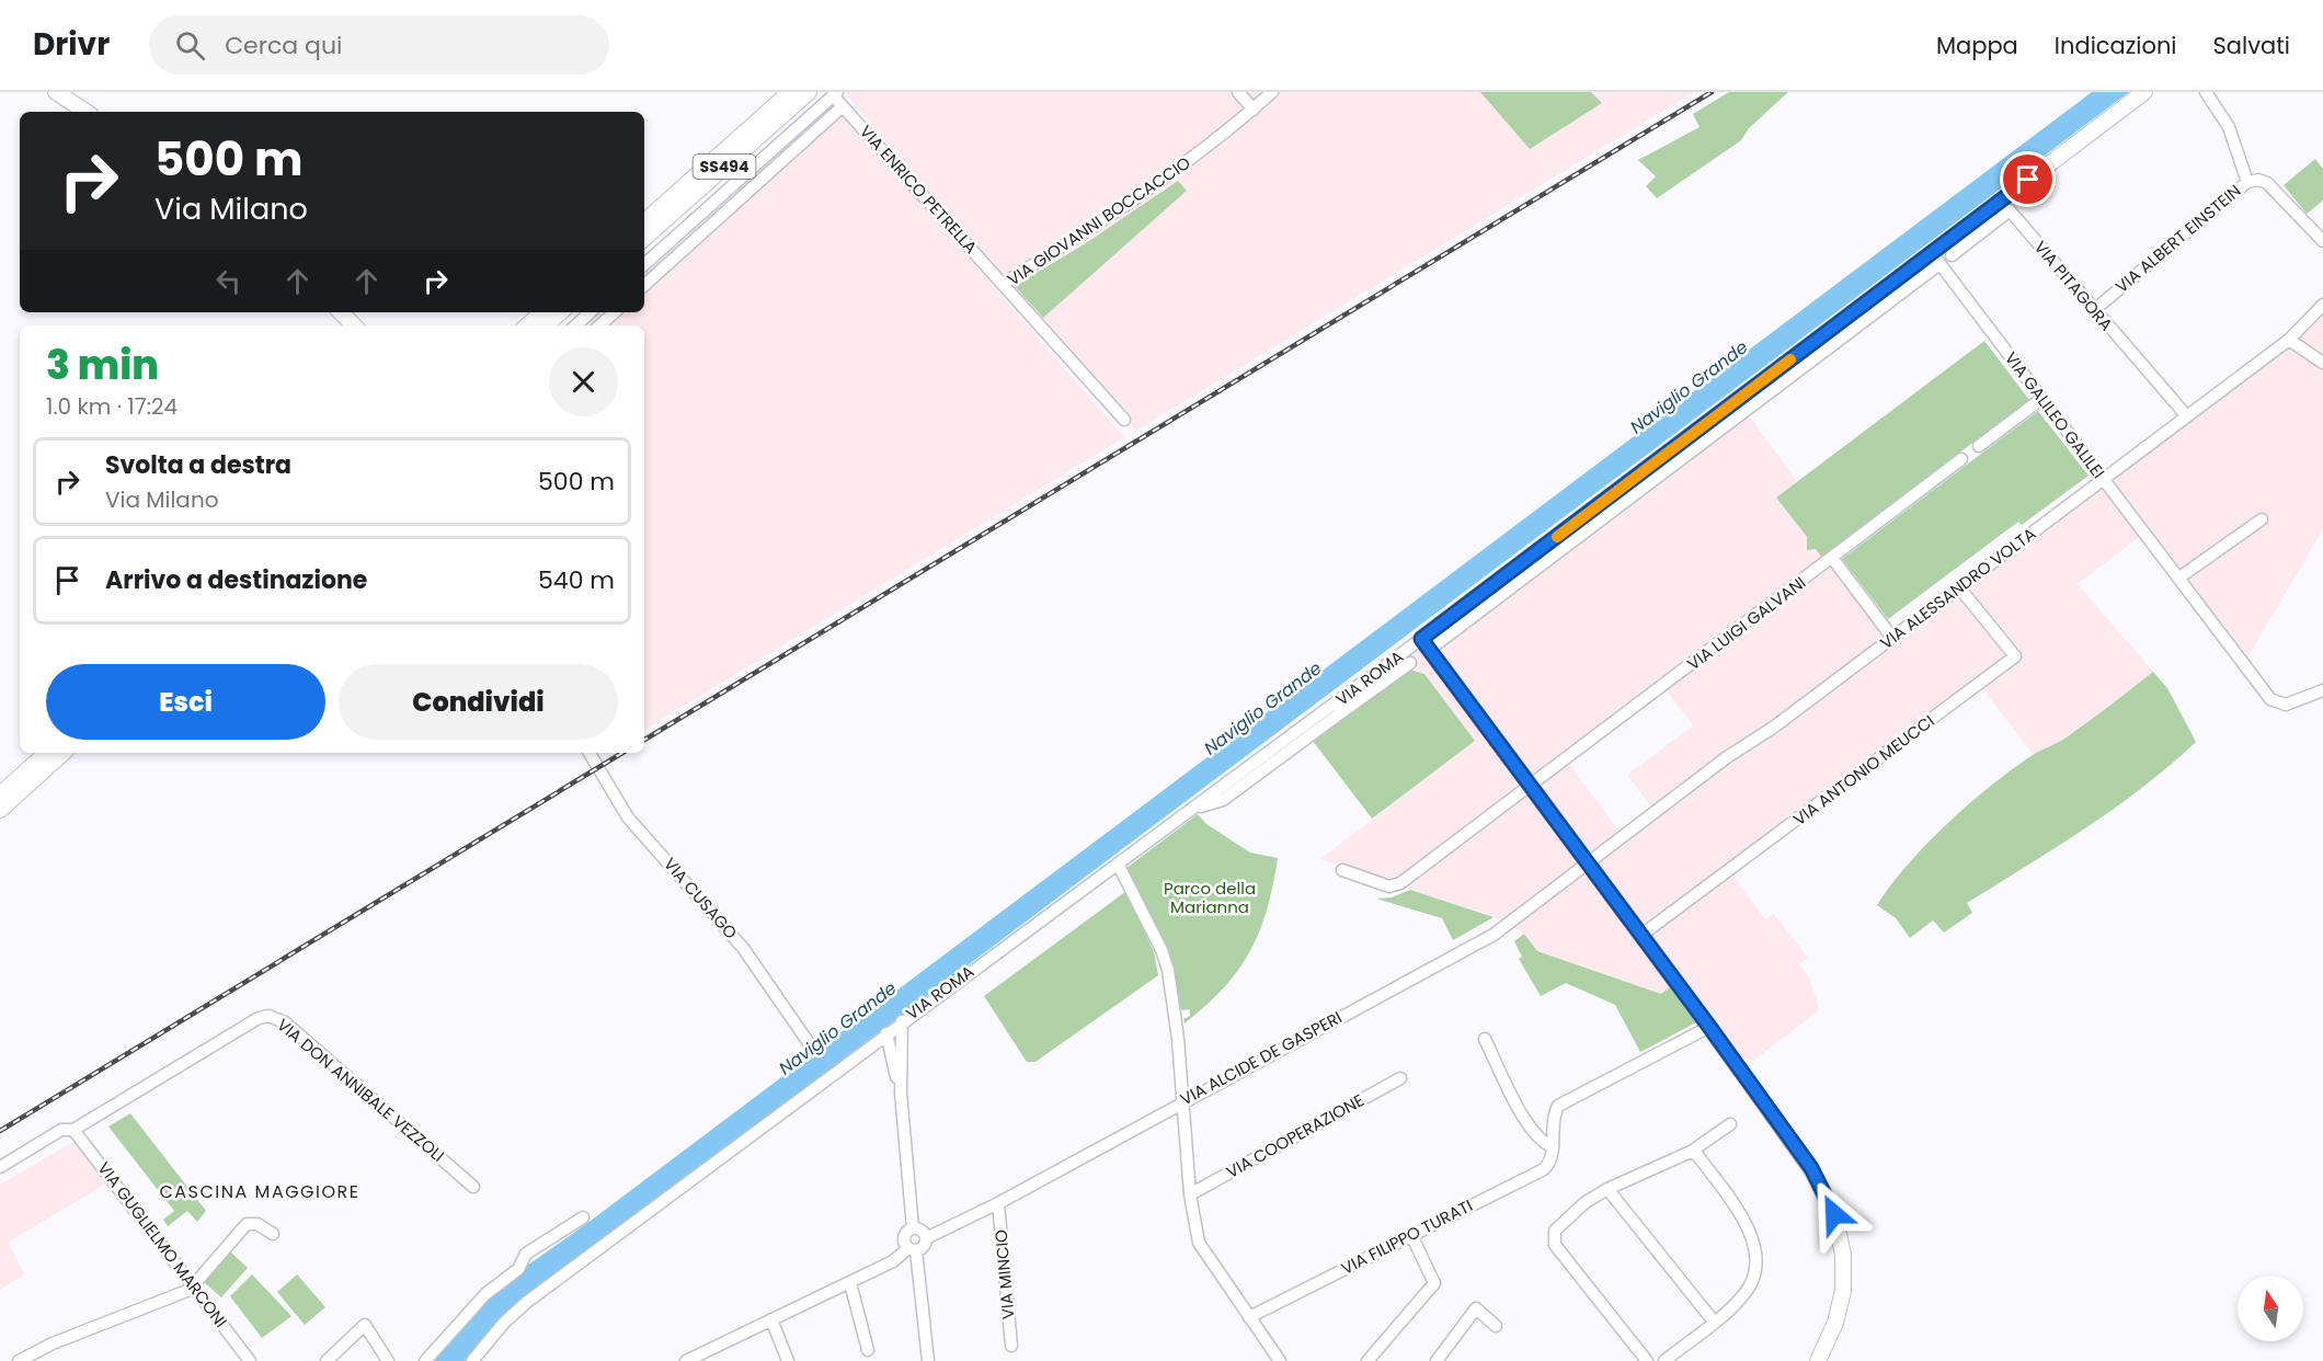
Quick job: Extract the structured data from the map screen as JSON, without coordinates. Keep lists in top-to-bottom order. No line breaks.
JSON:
{"streets":{"main road":["SS494"],"street":["VIA ENRICO PETRELLA","VIA GIOVANNI BOCCACCIO","VIA ALBERT EINSTEIN","VIA PITAGORA","VIA GALILEO GALILEI","VIA ALESSANDRO VOLTA","VIA LUIGI GALVANI","VIA ROMA","VIA ANTONIO MEUCCI","VIA CUSAGO","VIA ALCIDE DE GASPERI","VIA DON ANNIBALE VEZZOLI","VIA COOPERAZIONE","VIA FILIPPO TURATI","VIA GUGLIELMO MARCONI","VIA MINCIO"]},"crossings":[["VIA ENRICO PETRELLA","VIA GIOVANNI BOCCACCIO"],["VIA ALBERT EINSTEIN","VIA PITAGORA"],["VIA PITAGORA","VIA ALESSANDRO VOLTA"],["VIA GALILEO GALILEI","VIA ALESSANDRO VOLTA"],["VIA ALESSANDRO VOLTA","VIA ANTONIO MEUCCI"],["VIA ALESSANDRO VOLTA","VIA ALCIDE DE GASPERI"],["VIA ALCIDE DE GASPERI","VIA MINCIO"],["VIA DON ANNIBALE VEZZOLI","VIA GUGLIELMO MARCONI"]],"districts":["CASCINA MAGGIORE"],"water":["Naviglio Grande"],"parks":["Parco della Marianna"],"north":"top","page":{"header":"Drivr","search":"Cerca qui","nav":["Mappa","Indicazioni","Salvati"],"turn":["500 m","Via Milano"],"heading":["3 min","1.0 km · 17:24"],"list":[{"name":"Svolta a destra","note":"Via Milano","value":"500 m"},{"name":"Arrivo a destinazione","value":"540 m"}],"buttons":["Esci","Condividi"]}}
